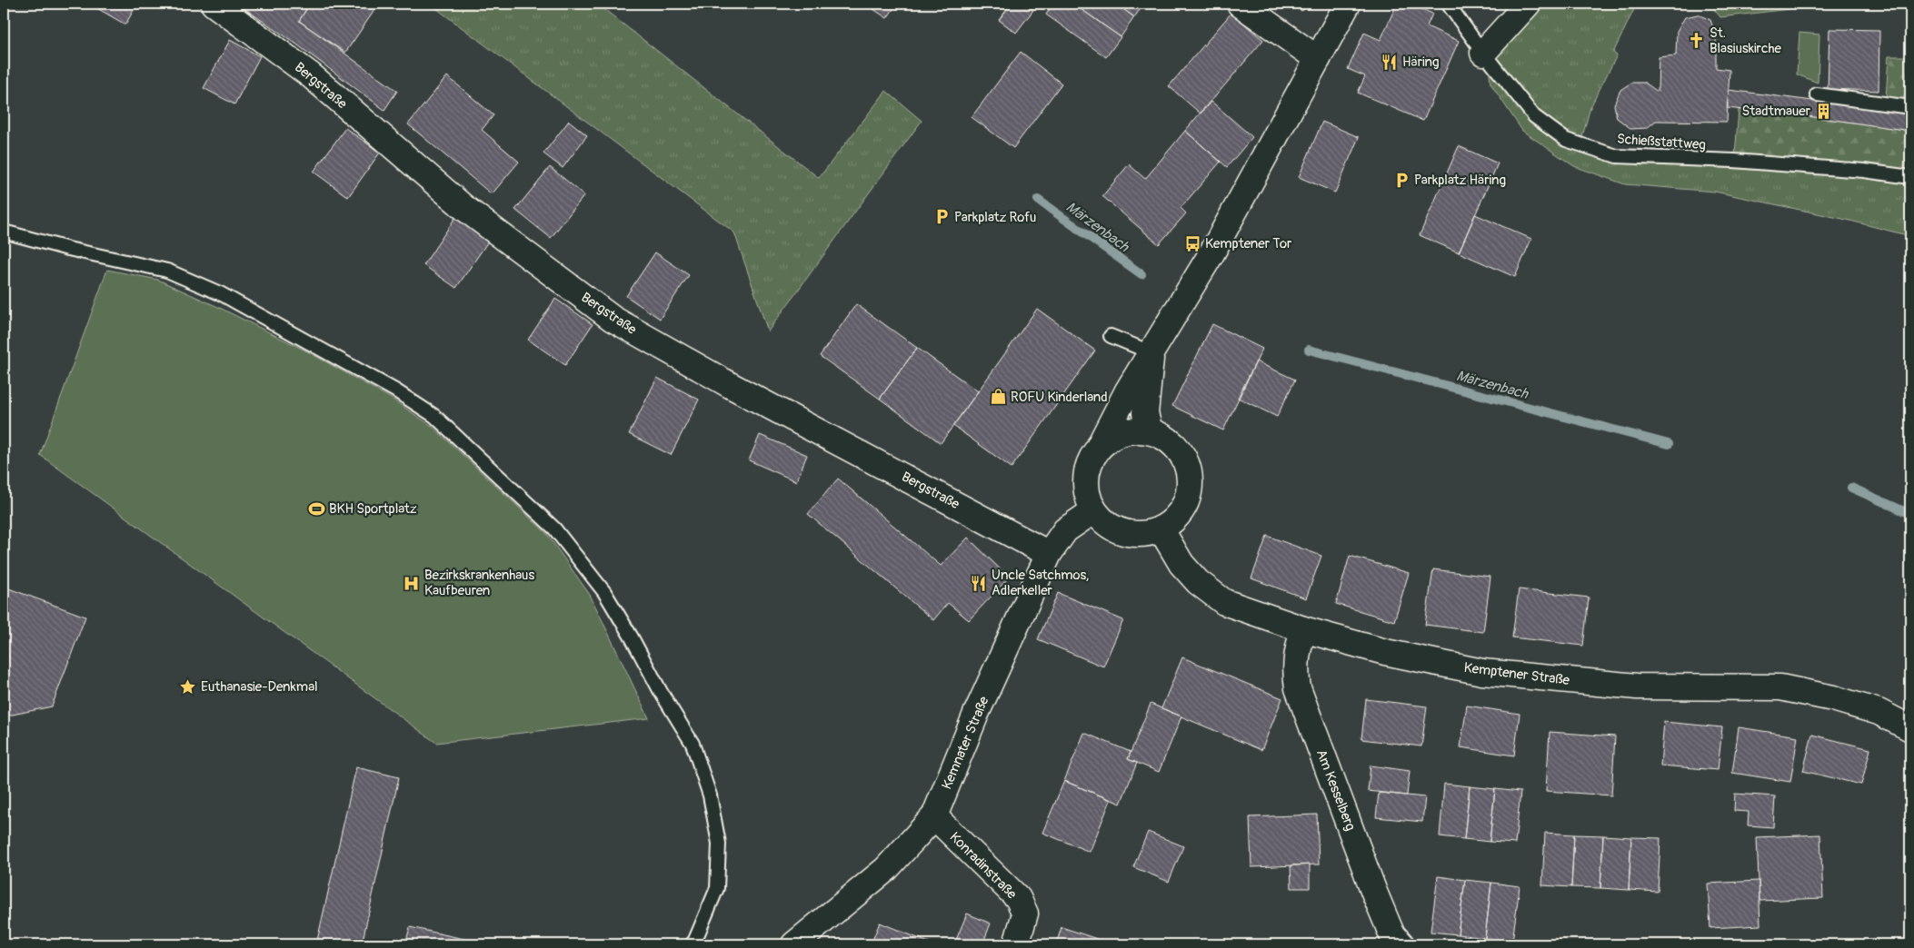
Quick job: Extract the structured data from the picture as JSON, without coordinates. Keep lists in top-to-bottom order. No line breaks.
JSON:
{"streets":{"street":["Bergstraße","Kemptener Straße","Kemnater Straße","Am Kesselberg","Konradinstraße"],"lane":["Schießstattweg"]},"crossings":[["Bergstraße","Kemnater Straße"],["Kemptener Straße","Kemnater Straße"],["Kemptener Straße","Am Kesselberg"],["Kemnater Straße","Konradinstraße"]],"water":["Märzenbach"],"places":{"church":["St. Blasiuskirche"],"restaurant":["Häring","Uncle Satchmos, Adlerkeller"],"building":["Stadtmauer"],"parking":["Parkplatz Häring","Parkplatz Rofu"],"bus stop":["Kemptener Tor"],"shop":["ROFU Kinderland"],"sports":["BKH Sportplatz"],"hospital":["Bezirkskrankenhaus Kaufbeuren"],"place":["Euthanasie-Denkmal"]}}
